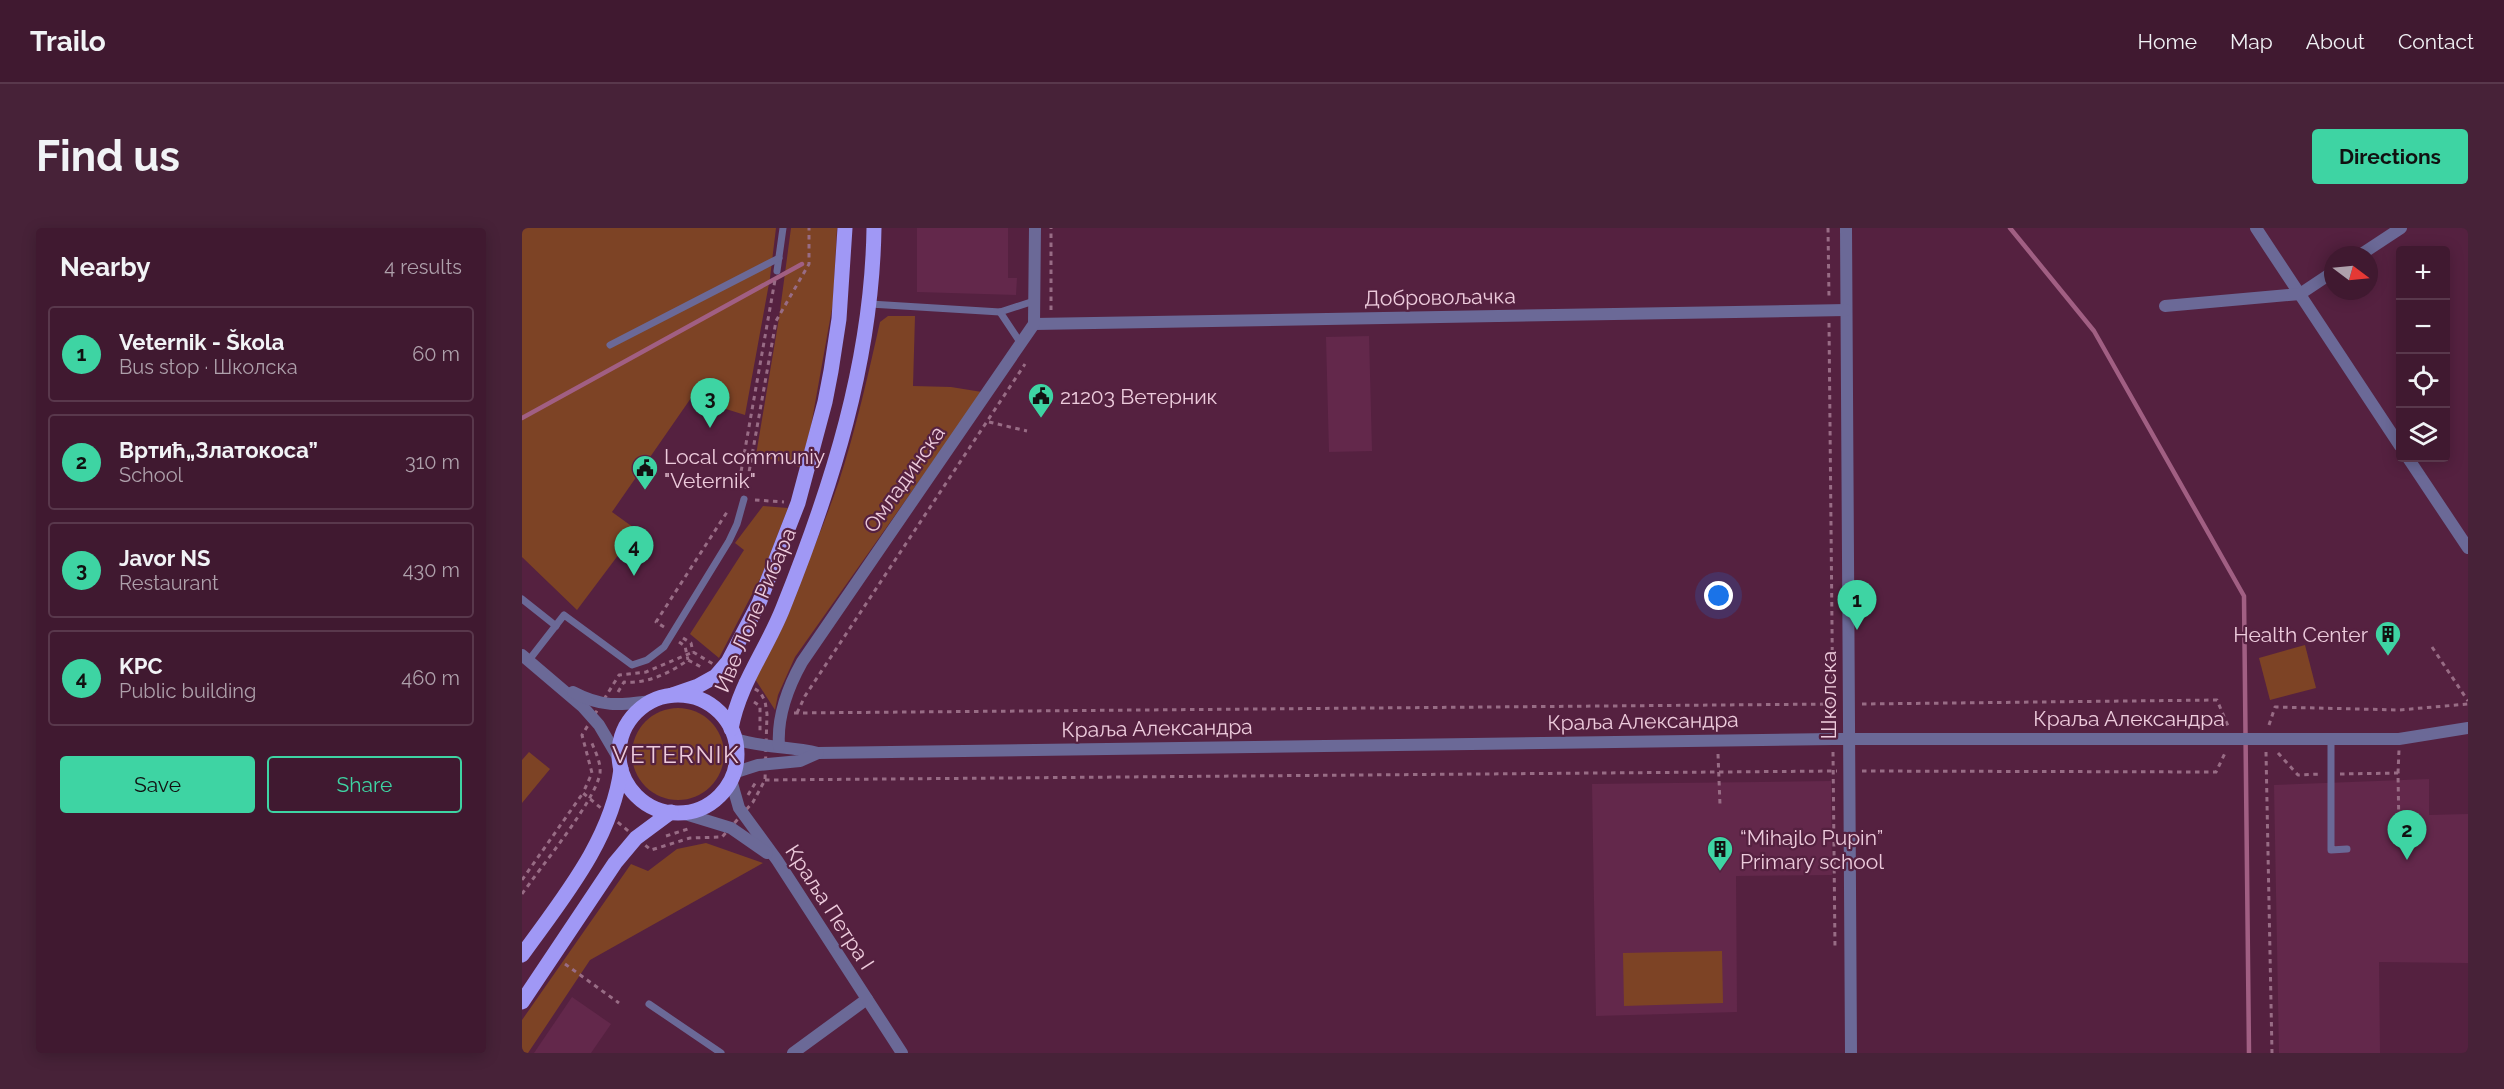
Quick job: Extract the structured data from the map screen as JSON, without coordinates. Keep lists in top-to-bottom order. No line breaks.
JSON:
{"streets":{"main road":["Иве Лоле Рибара"],"street":["Добровољачка","Омладинска","Школска","Краља Александра","Краља Петра I"]},"crossings":[["Добровољачка","Омладинска"],["Добровољачка","Школска"],["Иве Лоле Рибара","Краља Петра I"],["Школска","Краља Александра"]],"districts":["VETERNIK"],"places":{"public building":["21203 Ветерник","Local communiy \"Veternik\""],"building":["Health Center","“Mihajlo Pupin” Primary school"]},"north":"right","page":{"header":"Trailo","nav":["Home","Map","About","Contact"],"buttons":["Directions",["Save","Share"]],"title":"Find us","heading":["Nearby","4 results"],"map_buttons":["+","−"],"list":[{"mark":"1","name":"Veternik - Škola","note":"Bus stop · Школска","value":"60 m"},{"mark":"2","name":"Вртић„Златокоса”","note":"School","value":"310 m"},{"mark":"3","name":"Javor NS","note":"Restaurant","value":"430 m"},{"mark":"4","name":"KPC","note":"Public building","value":"460 m"}],"pins":["3","4","1","2"]}}
